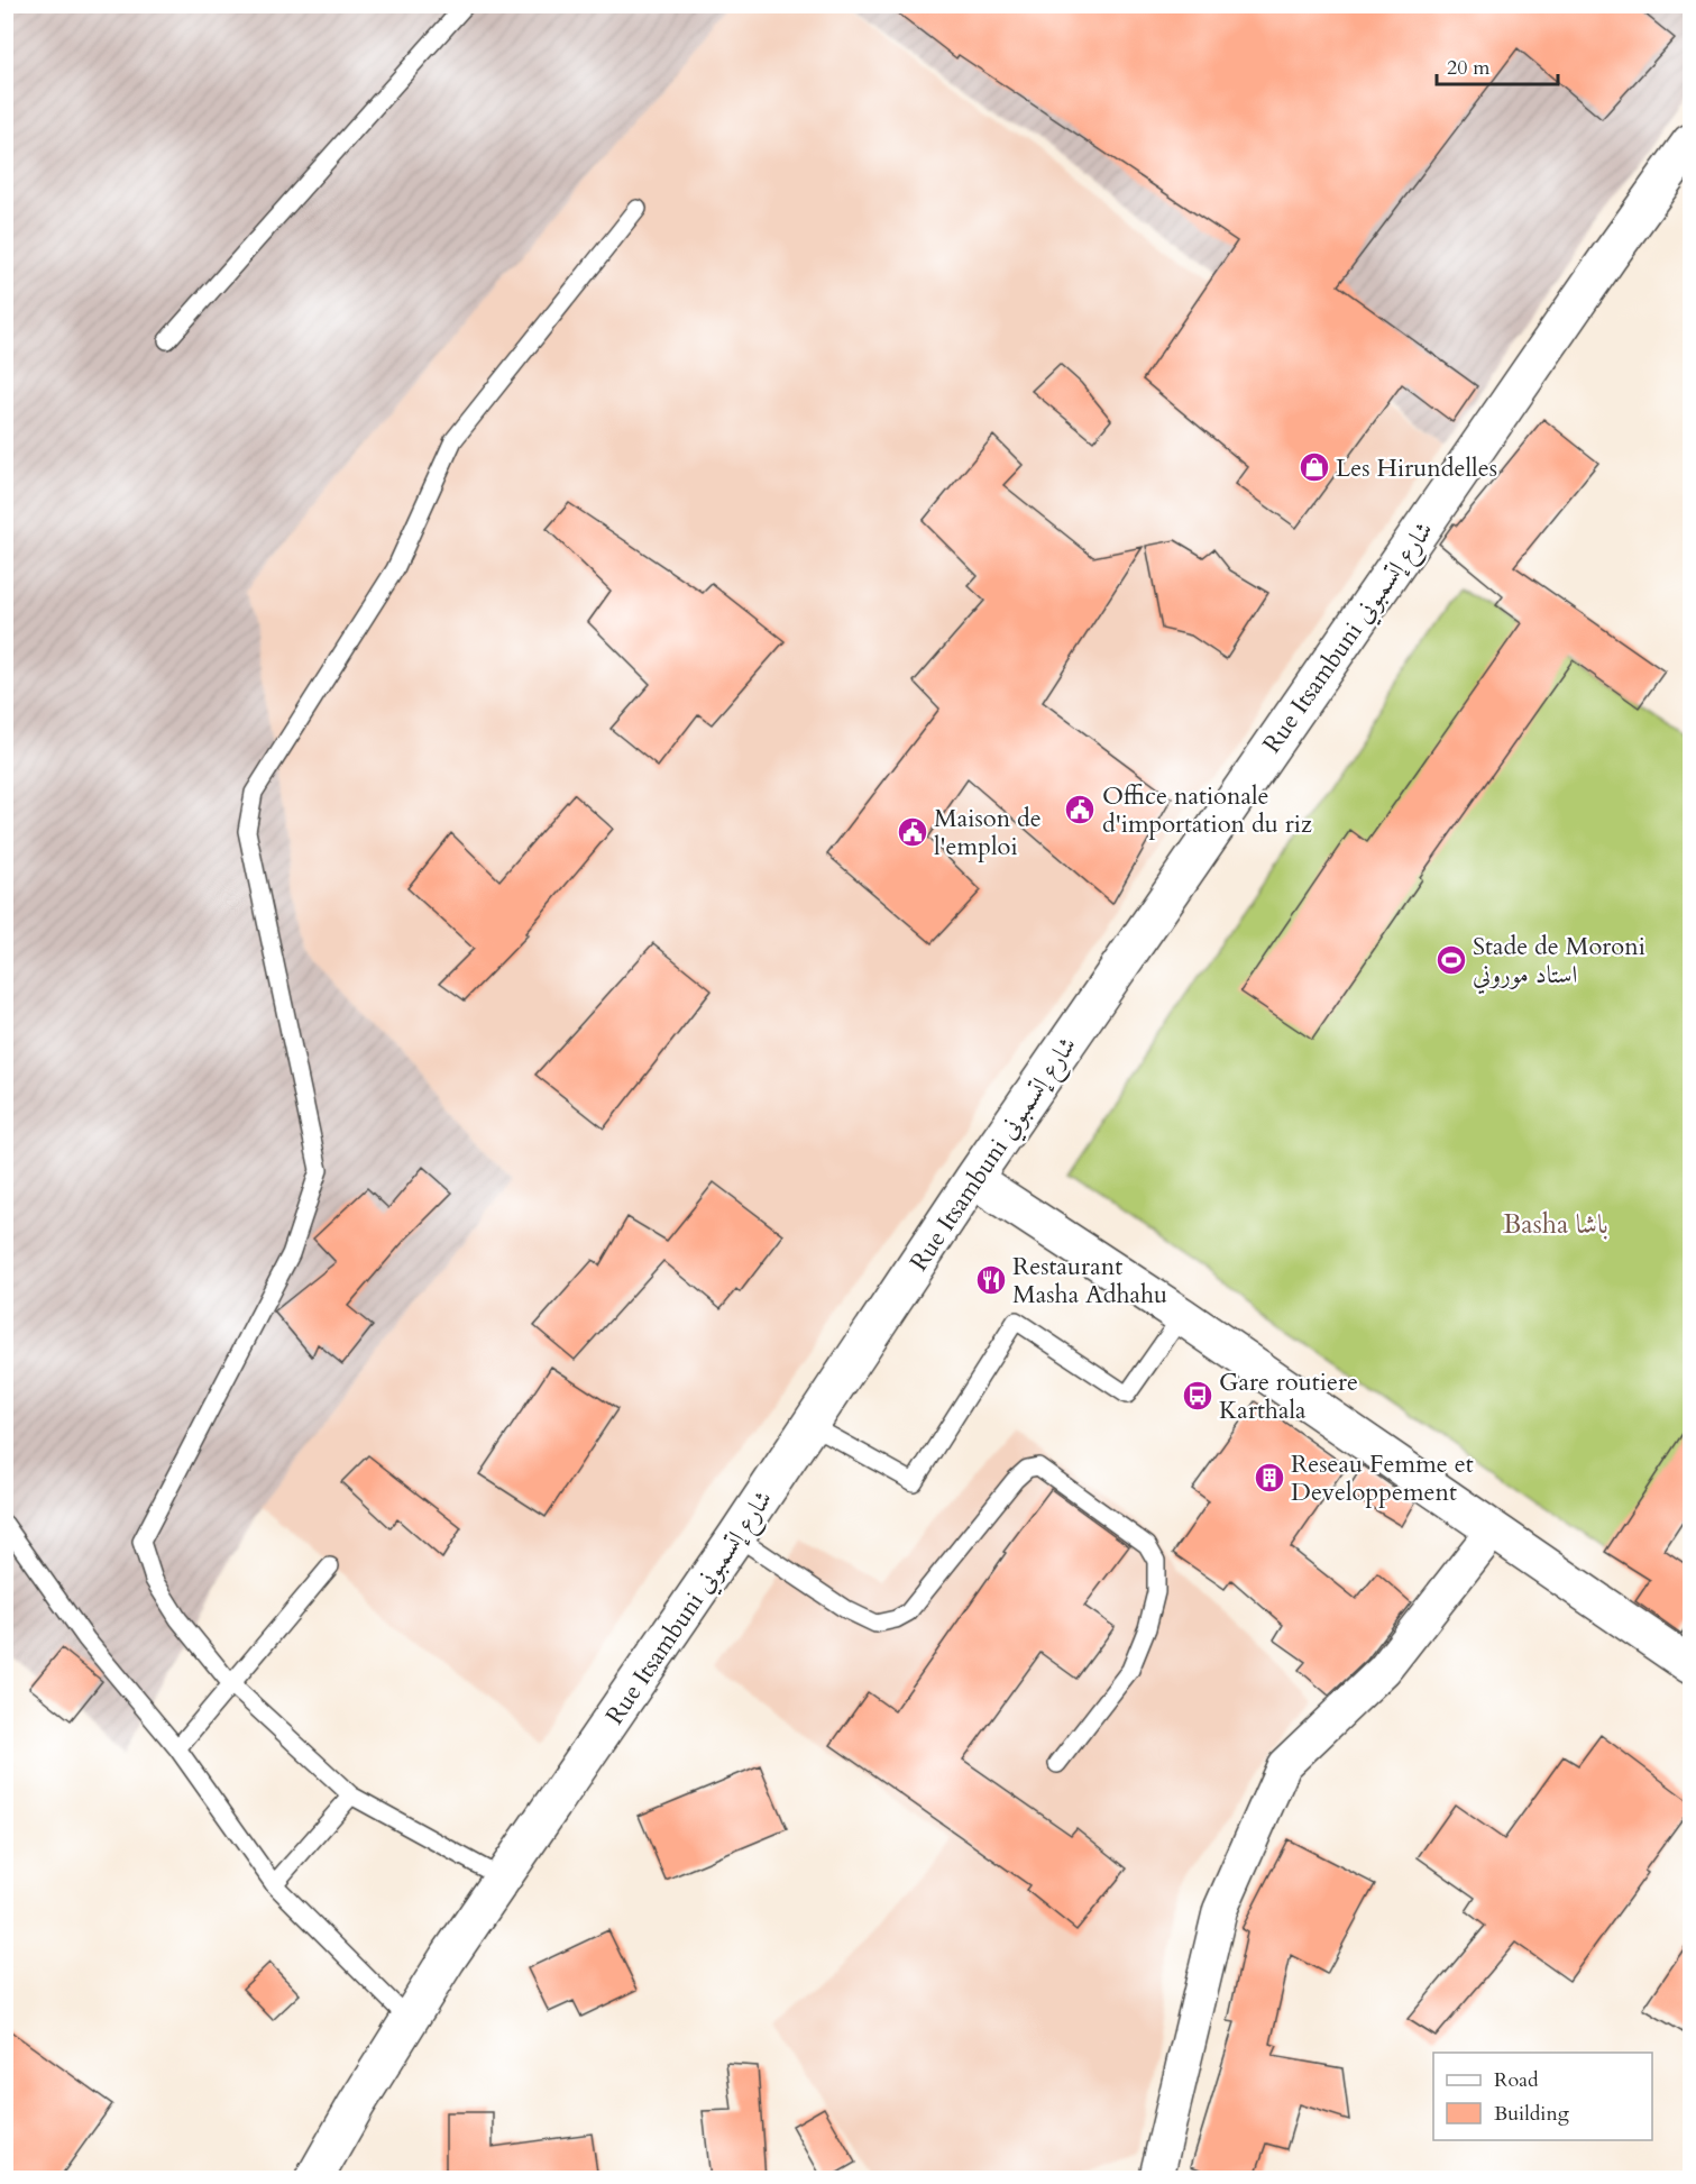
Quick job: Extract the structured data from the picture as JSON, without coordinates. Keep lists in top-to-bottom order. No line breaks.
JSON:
{"streets":{"main road":["Rue Itsambuni شارع إتسمبوني"]},"districts":["Basha باشا"],"places":{"shop":["Les Hirundelles"],"public building":["Office nationale d'importation du riz","Maison de l'emploi"],"sports":["Stade de Moroni استاد موروني"],"restaurant":["Restaurant Masha Adhahu"],"bus stop":["Gare routiere Karthala"],"building":["Reseau Femme et Developpement"]},"legend":["Road","Building"],"scale_bar":"20 m"}
